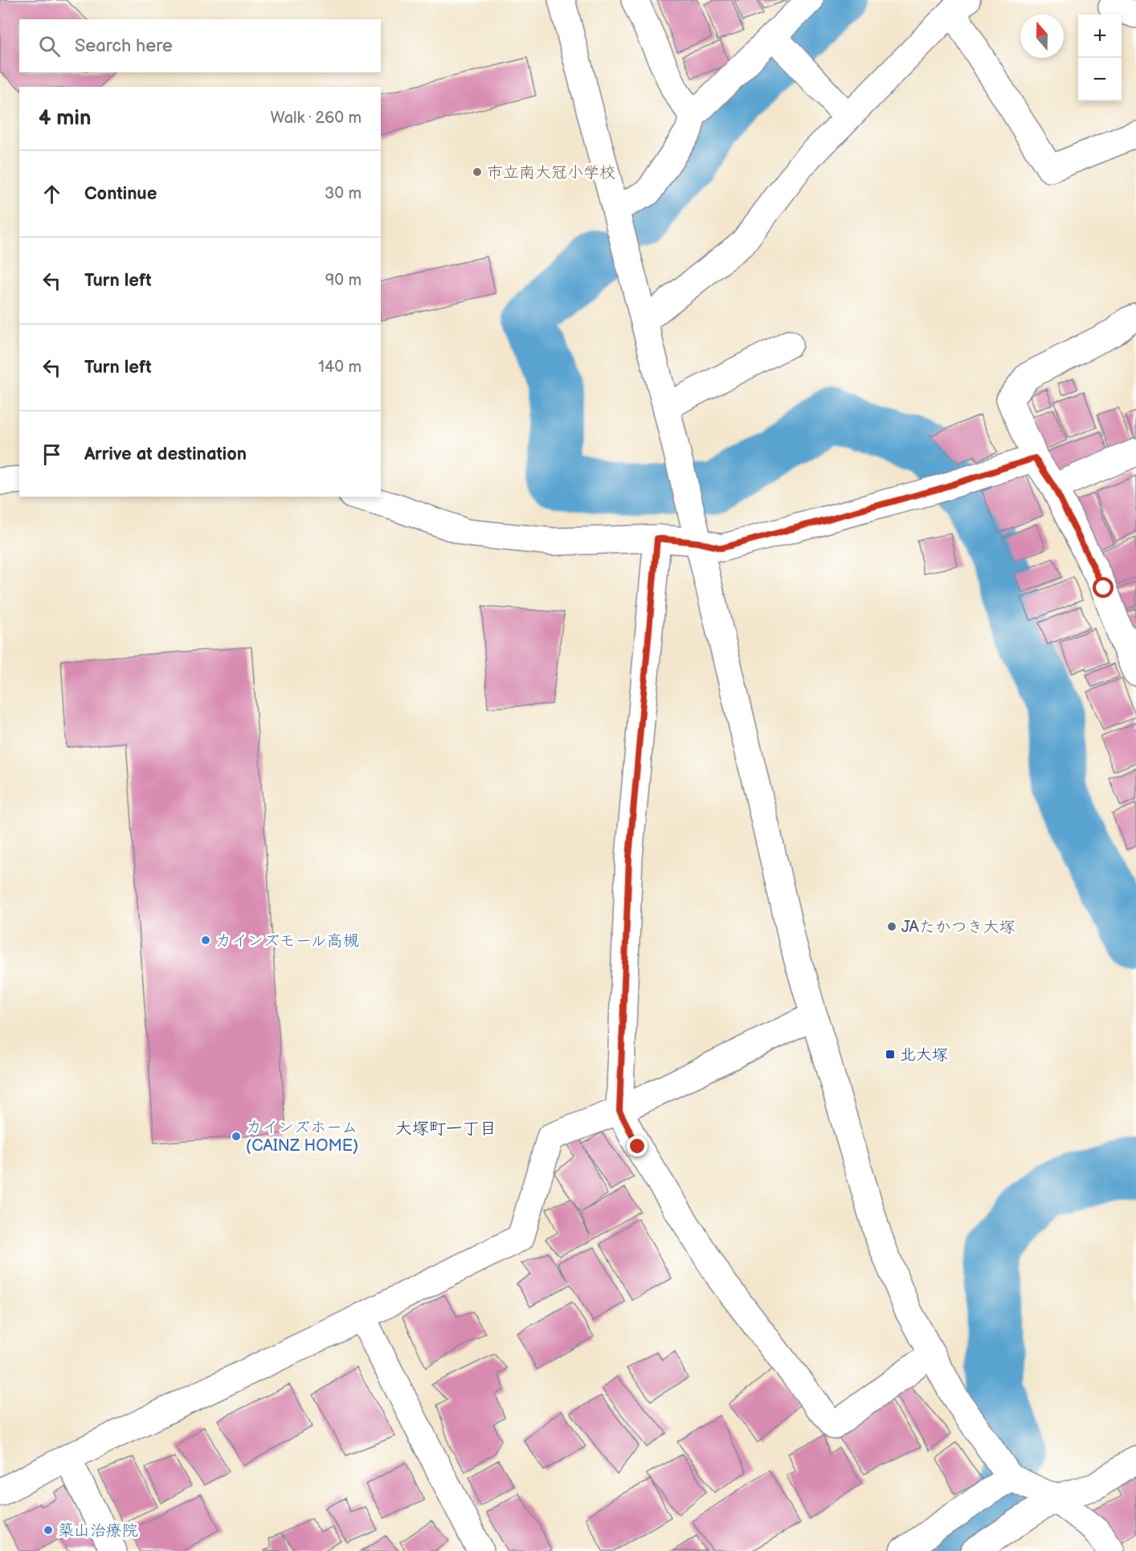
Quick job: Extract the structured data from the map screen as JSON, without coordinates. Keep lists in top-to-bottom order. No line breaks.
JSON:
{"districts":["大塚町一丁目"],"places":{"other":["市立南大冠小学校","JAたかつき大塚","カインズモール高槻","カインズホーム (CAINZ HOME)","築山治療院"],"transit":["北大塚"]},"north":"top","page":{"map_buttons":["+","−"],"search":"Search here","heading":["4 min","Walk · 260 m"],"list":[["Continue","30 m"],["Turn left","90 m"],["Turn left","140 m"],"Arrive at destination"]}}
